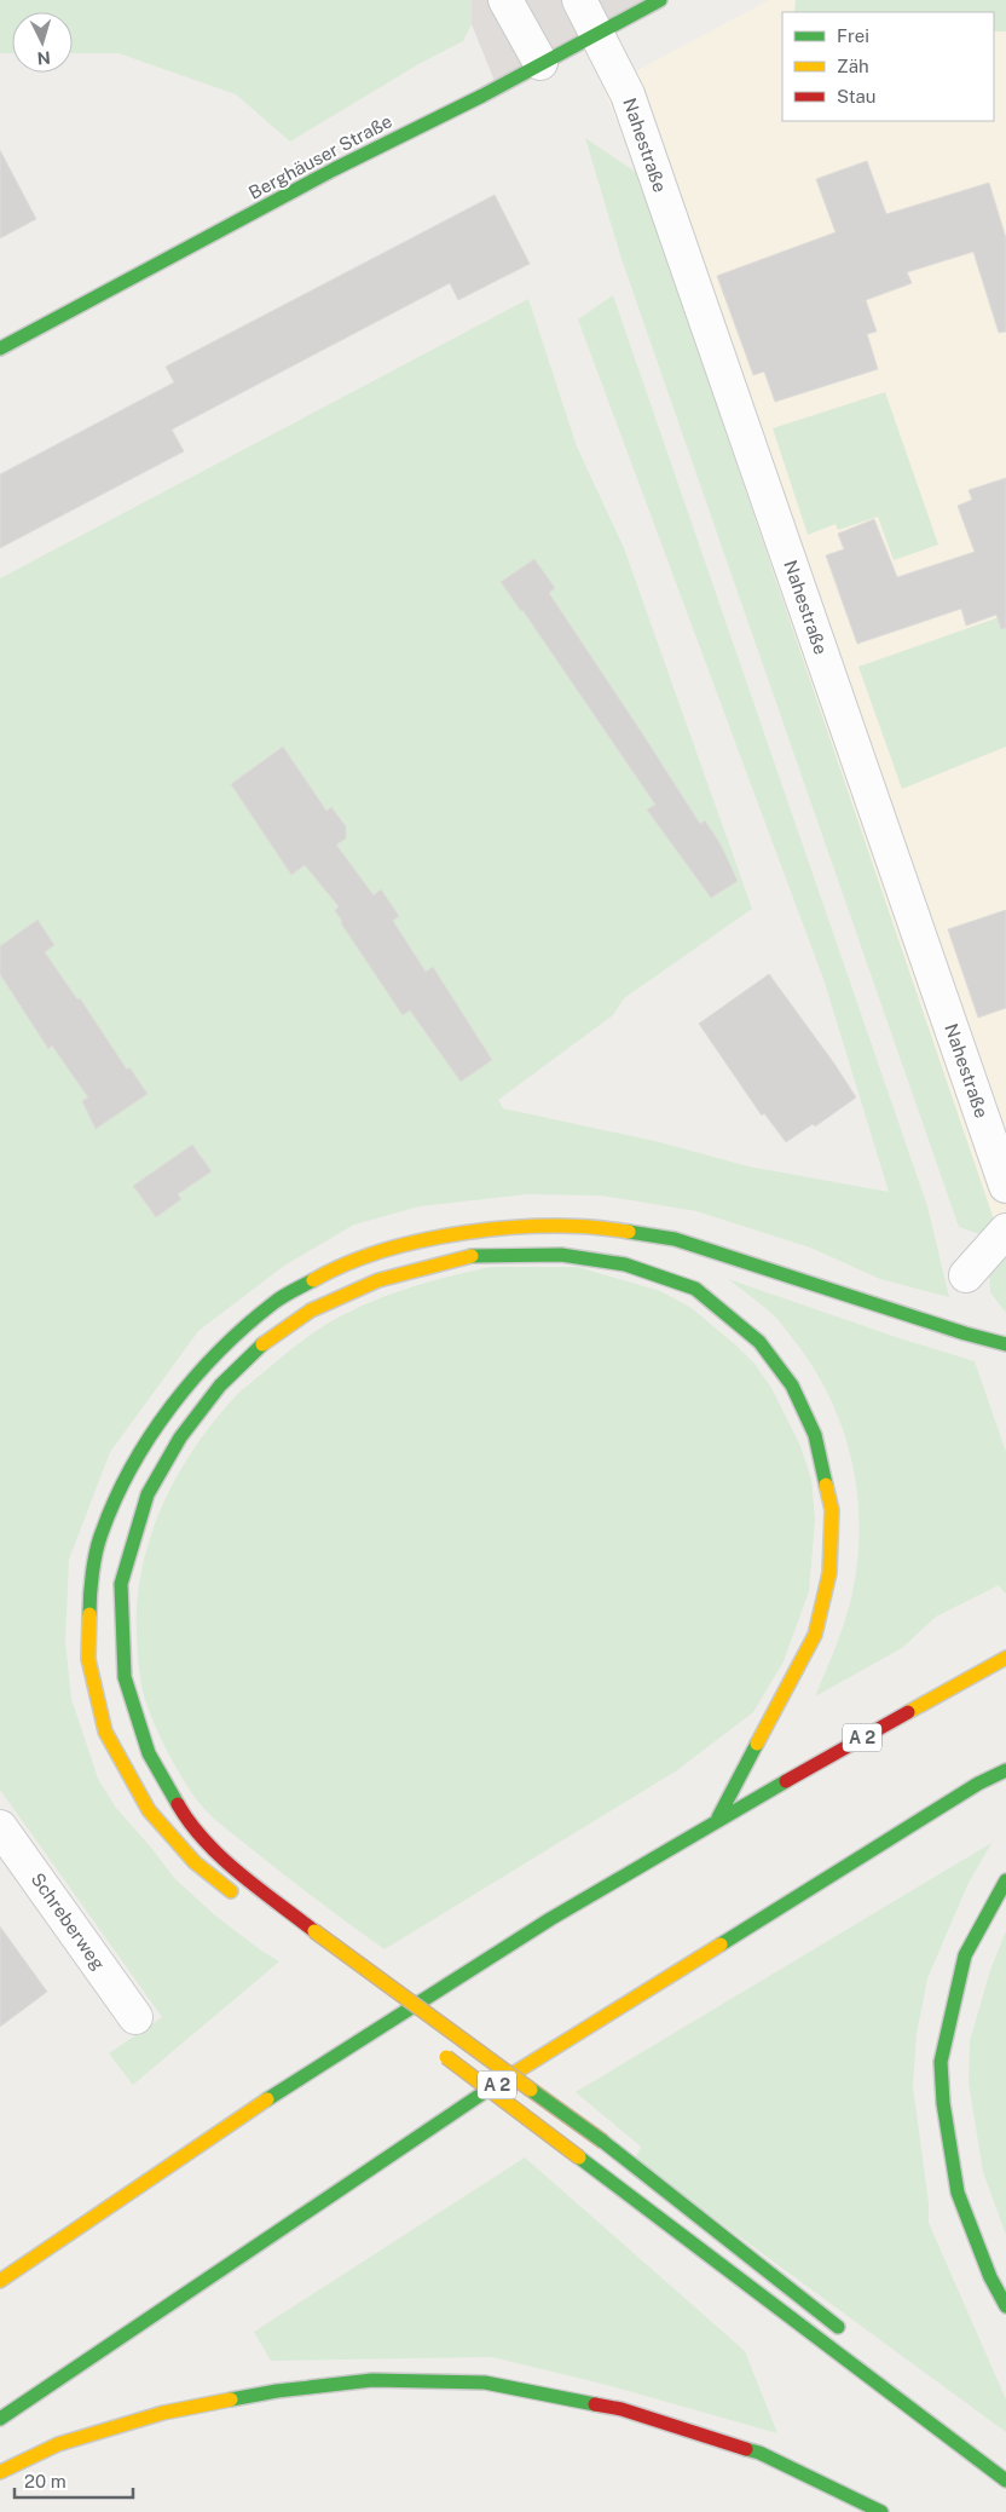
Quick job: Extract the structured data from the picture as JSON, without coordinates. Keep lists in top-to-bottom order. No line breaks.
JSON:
{"streets":{"main road":["Berghäuser Straße","A 2"],"street":["Nahestraße","Schreberweg"]},"crossings":[["Nahestraße","Berghäuser Straße"]],"legend":["Frei","Zäh","Stau"],"scale_bar":"20 m","north":"bottom"}
